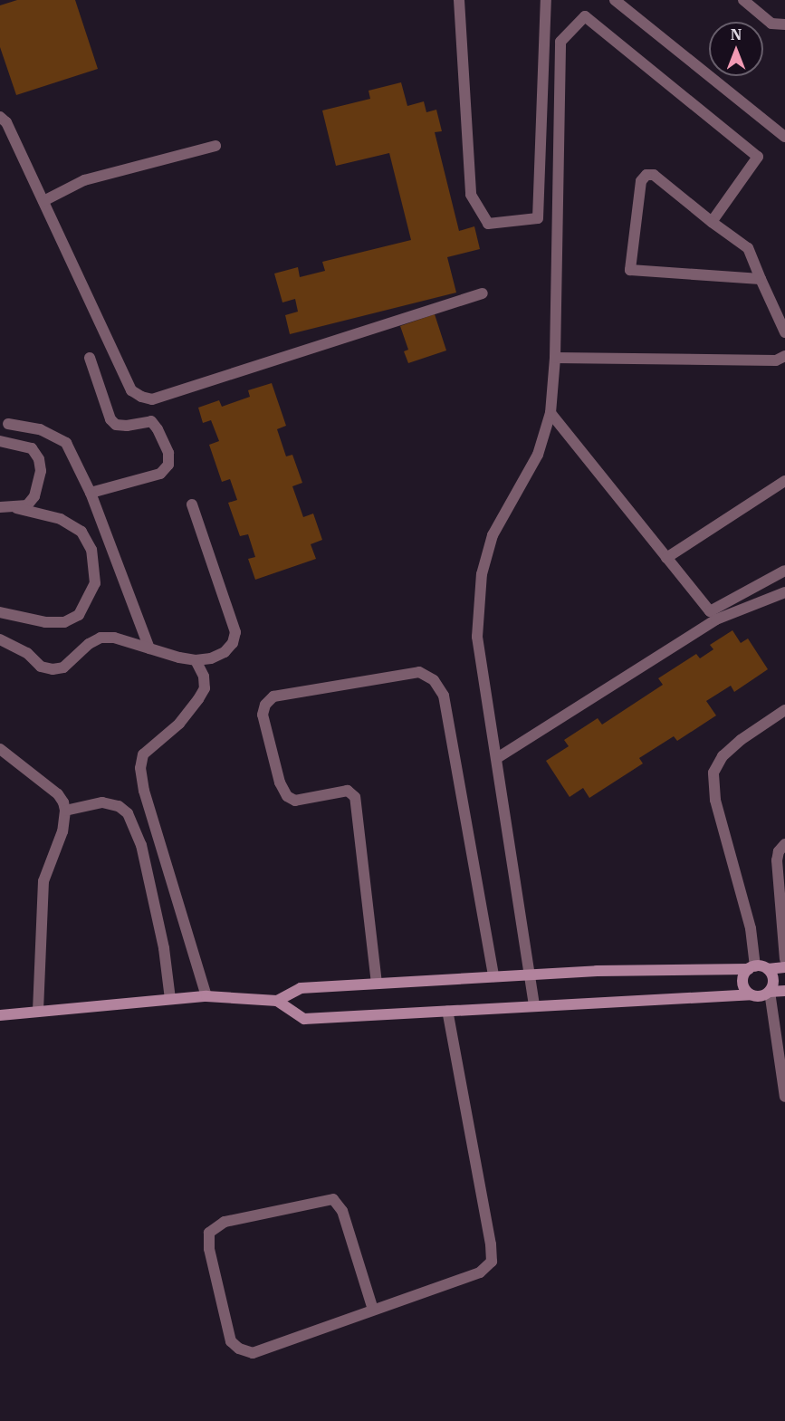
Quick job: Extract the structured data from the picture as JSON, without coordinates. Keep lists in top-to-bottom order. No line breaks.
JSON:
{"north":"top"}
